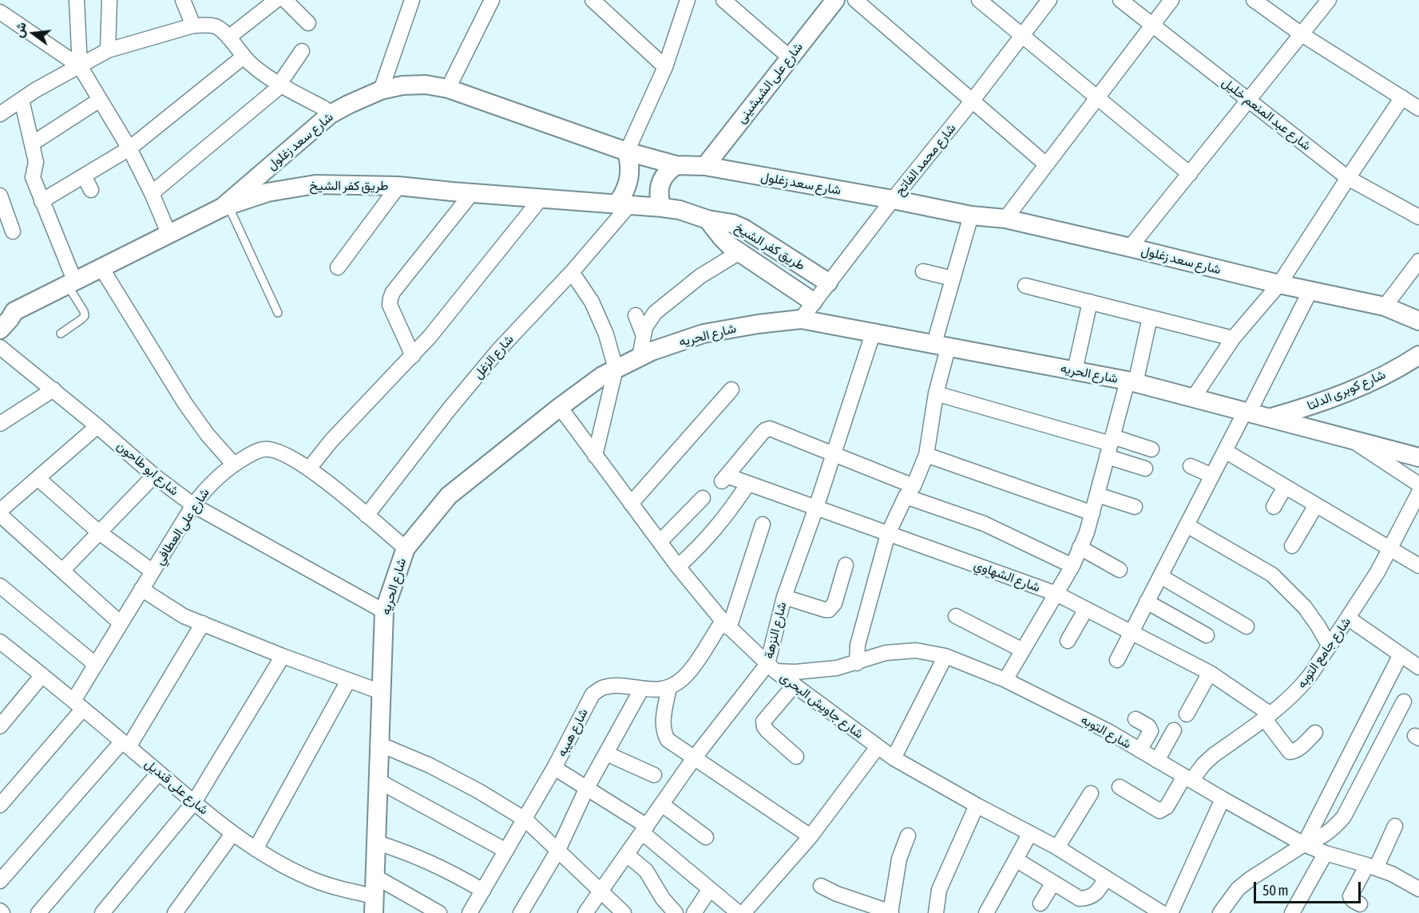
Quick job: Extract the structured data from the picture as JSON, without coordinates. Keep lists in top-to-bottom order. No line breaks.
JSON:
{"streets":{"street":["شارع على الشيشينى","شارع عبد المنعم خليل","شارع سعد زغلول","شارع محمد الفاتح","طريق كفر الشيخ","شارع الحريه","شارع الزغل","شارع كوبرى الدلتا","شارع ابو طاحون","شارع على العطافي","شارع الشهاوي","شارع النزهة","شارع جامع التوبه","شارع جاويش البحرى","شارع التوبه","شارع هيبه","شارع على قنديل"]},"crossings":[["شارع على الشيشينى","شارع سعد زغلول"],["شارع سعد زغلول","شارع محمد الفاتح"],["شارع سعد زغلول","طريق كفر الشيخ"],["شارع محمد الفاتح","طريق كفر الشيخ"],["شارع محمد الفاتح","شارع الحريه"],["طريق كفر الشيخ","شارع الزغل"],["شارع الحريه","شارع كوبرى الدلتا"],["شارع الحريه","شارع ابو طاحون"],["شارع الحريه","شارع على العطافي"],["شارع الحريه","شارع النزهة"],["شارع الحريه","شارع جاويش البحرى"],["شارع الحريه","شارع على قنديل"],["شارع الزغل","شارع على العطافي"],["شارع ابو طاحون","شارع على العطافي"],["شارع على العطافي","شارع على قنديل"],["شارع الشهاوي","شارع النزهة"],["شارع الشهاوي","شارع جامع التوبه"],["شارع النزهة","شارع جاويش البحرى"],["شارع النزهة","شارع التوبه"],["شارع جامع التوبه","شارع التوبه"],["شارع جاويش البحرى","شارع التوبه"]],"scale_bar":"50 m","north":"left"}
